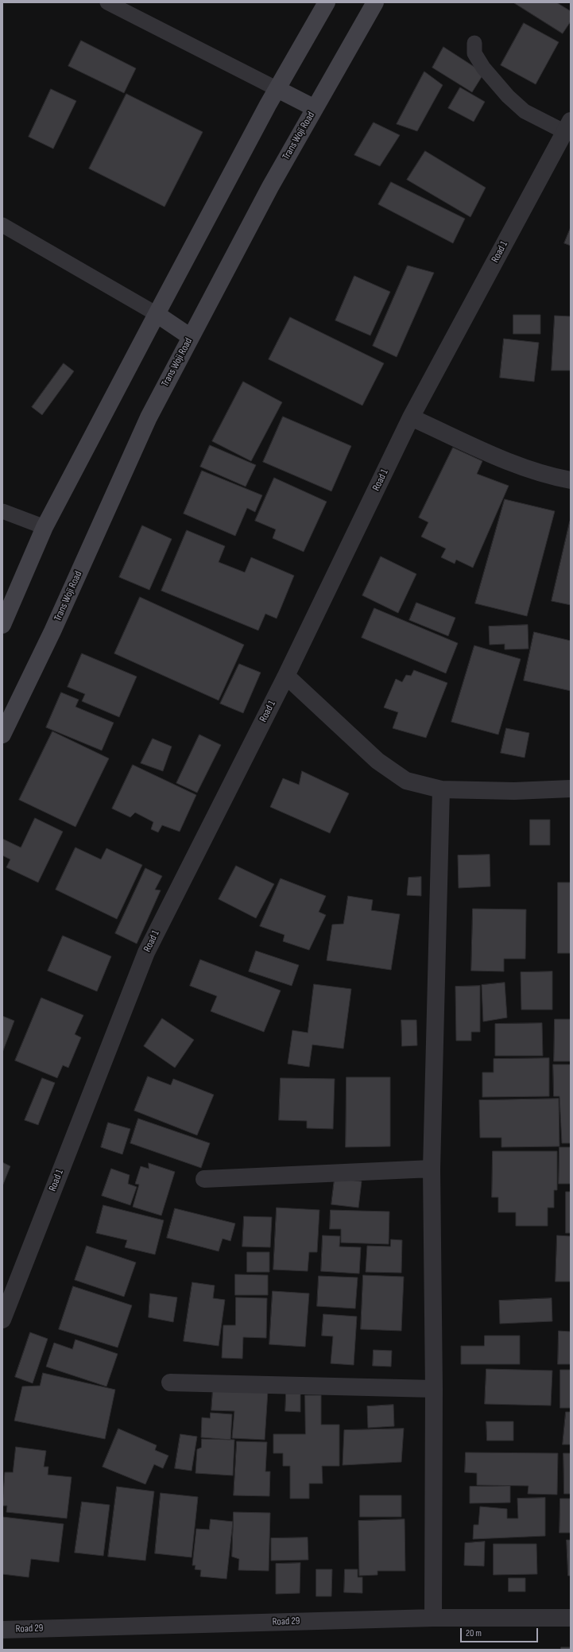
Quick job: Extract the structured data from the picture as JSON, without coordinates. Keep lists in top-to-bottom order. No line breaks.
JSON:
{"streets":{"main road":["Trans Woji Road"],"street":["Road 1","Road 29"]},"scale_bar":"20 m"}
